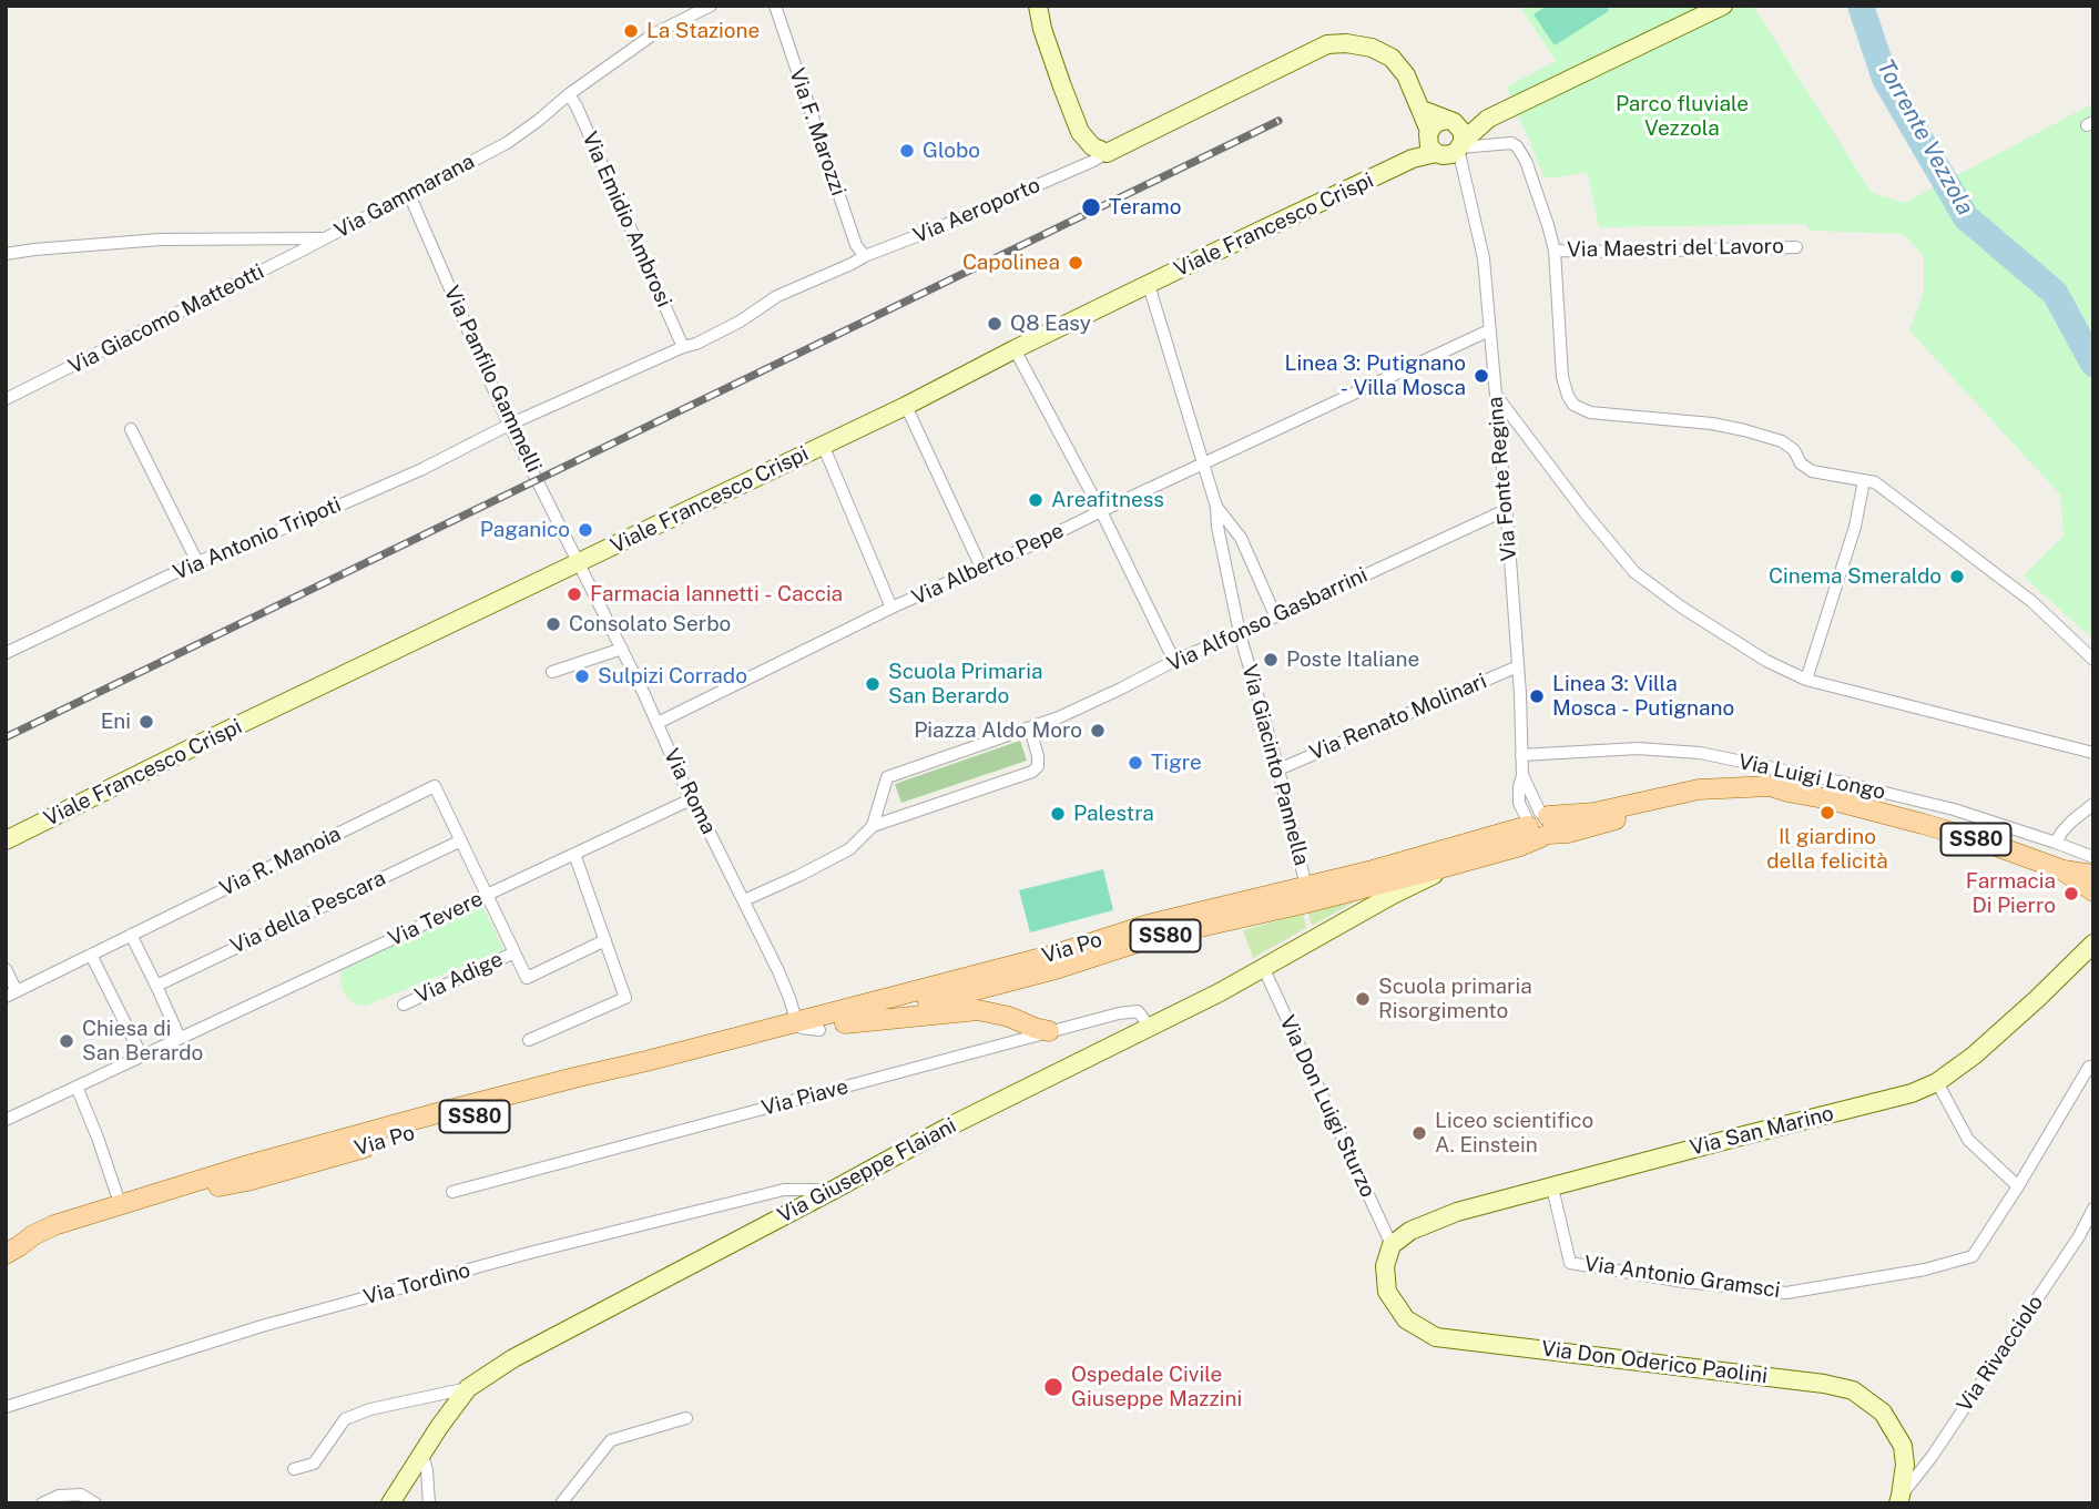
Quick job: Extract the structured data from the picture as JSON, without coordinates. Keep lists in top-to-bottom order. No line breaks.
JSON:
{"streets":{"main road":["SS80","Via Po","Via Giuseppe Flaiani"],"street":["Via F. Marozzi","Via Gammarana","Via Aeroporto","Via Emidio Ambrosi","Viale Francesco Crispi","Via Maestri del Lavoro","Via Giacomo Matteotti","Via Panfilo Gammelli","Via Fonte Regina","Via Antonio Tripoti","Via Alberto Pepe","Via Alfonso Gasbarrini","Via Renato Molinari","Via Giacinto Pannella","Via Luigi Longo","Via Roma","Via R. Manoia","Via della Pescara","Via Tevere","Via Adige","Via Piave","Via Don Luigi Sturzo","Via San Marino","Via Antonio Gramsci","Via Tordino","Via Rivacciolo","Via Don Oderico Paolini"]},"crossings":[["Via F. Marozzi","Via Aeroporto"],["Via Gammarana","Via Emidio Ambrosi"],["Via Gammarana","Via Giacomo Matteotti"],["Via Gammarana","Via Panfilo Gammelli"],["Via Aeroporto","Via Emidio Ambrosi"],["Via Aeroporto","Viale Francesco Crispi"],["Via Aeroporto","Via Maestri del Lavoro"],["Via Aeroporto","Via Panfilo Gammelli"],["Via Aeroporto","Via Fonte Regina"],["Via Aeroporto","Via Antonio Tripoti"],["Viale Francesco Crispi","Via Maestri del Lavoro"],["Viale Francesco Crispi","Via Panfilo Gammelli"],["Viale Francesco Crispi","Via Fonte Regina"],["Viale Francesco Crispi","Via Giacinto Pannella"],["Viale Francesco Crispi","Via Roma"],["Via Maestri del Lavoro","Via Fonte Regina"],["Via Panfilo Gammelli","Via Antonio Tripoti"],["Via Panfilo Gammelli","Via Roma"],["Via Fonte Regina","Via Alberto Pepe"],["Via Fonte Regina","Via Alfonso Gasbarrini"],["Via Fonte Regina","Via Renato Molinari"],["Via Fonte Regina","Via Luigi Longo"],["Via Fonte Regina","SS80"],["Via Fonte Regina","Via Giuseppe Flaiani"],["Via Alberto Pepe","Via Giacinto Pannella"],["Via Alberto Pepe","Via Roma"],["Via Alfonso Gasbarrini","Via Giacinto Pannella"],["Via Renato Molinari","Via Giacinto Pannella"],["Via Giacinto Pannella","Via Po"],["Via Roma","Via Tevere"],["Via Roma","Via Po"],["SS80","Via Po"],["SS80","Via Giuseppe Flaiani"],["Via R. Manoia","Via della Pescara"],["Via R. Manoia","Via Tevere"],["Via R. Manoia","Via Adige"],["Via Po","Via Giuseppe Flaiani"],["Via Piave","Via Giuseppe Flaiani"],["Via Don Luigi Sturzo","Via San Marino"],["Via Don Luigi Sturzo","Via Giuseppe Flaiani"],["Via Don Luigi Sturzo","Via Don Oderico Paolini"],["Via San Marino","Via Antonio Gramsci"],["Via San Marino","Via Don Oderico Paolini"],["Via Giuseppe Flaiani","Via Tordino"],["Via Rivacciolo","Via Don Oderico Paolini"]],"water":["Torrente Vezzola"],"parks":["Parco fluviale Vezzola"],"places":["La Stazione","Globo","Teramo","Capolinea","Q8 Easy","Linea 3: Putignano - Villa Mosca","Areafitness","Paganico","Cinema Smeraldo","Farmacia Iannetti - Caccia","Consolato Serbo","Poste Italiane","Sulpizi Corrado","Scuola Primaria San Berardo","Linea 3: Villa Mosca - Putignano","Eni","Piazza Aldo Moro","Tigre","Il giardino della felicità","Palestra","Farmacia Di Pierro","Scuola primaria Risorgimento","Chiesa di San Berardo","Liceo scientifico A. Einstein","Ospedale Civile Giuseppe Mazzini"]}
